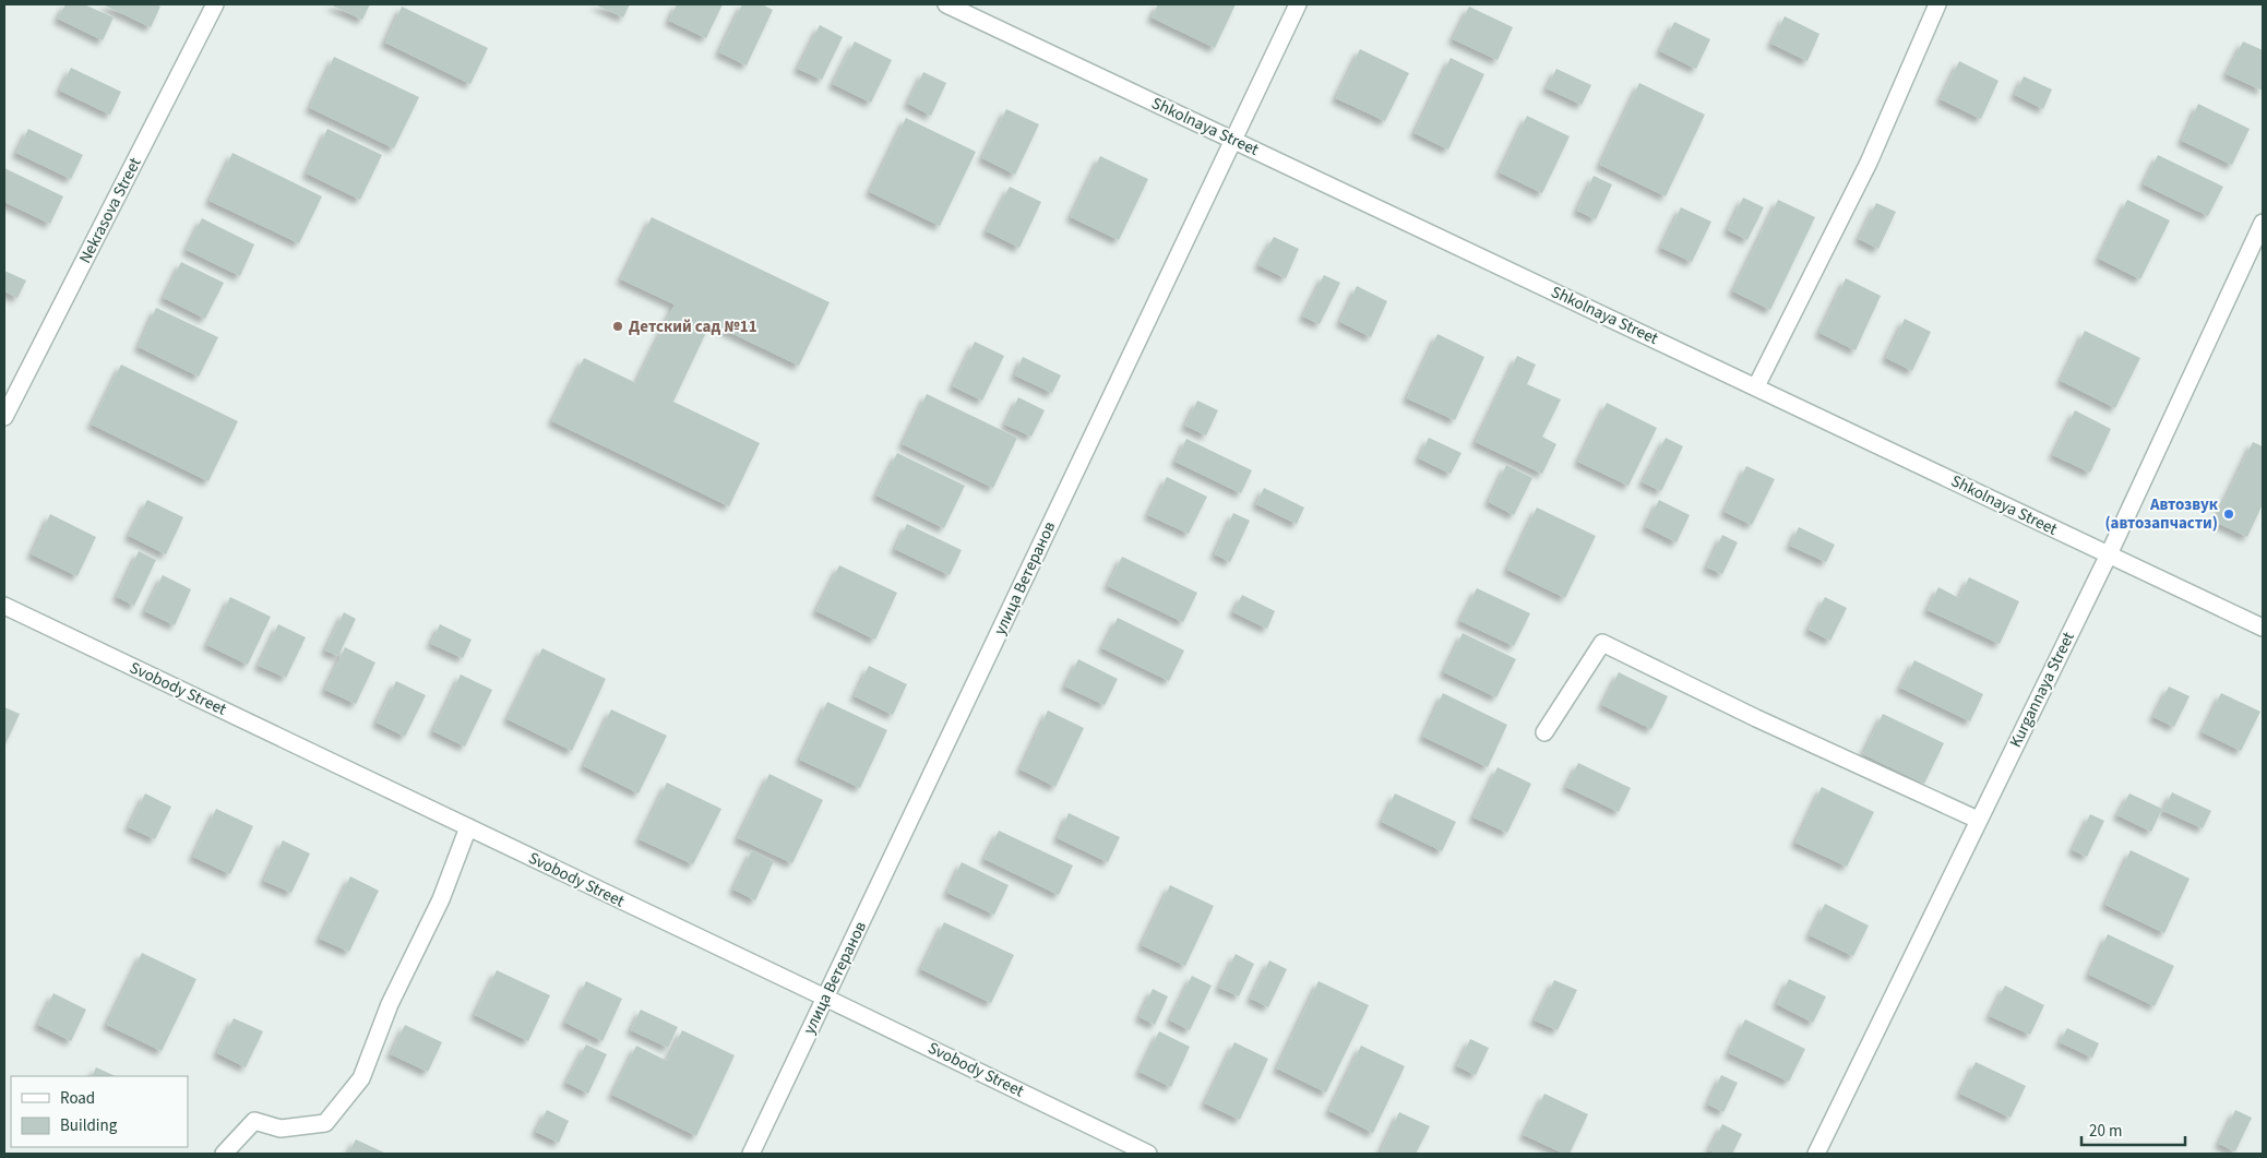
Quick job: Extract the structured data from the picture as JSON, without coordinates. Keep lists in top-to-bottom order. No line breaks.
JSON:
{"streets":{"street":["Shkolnaya Street","Nekrasova Street","улица Ветеранов","Svobody Street","Kurgannaya Street"]},"crossings":[["Shkolnaya Street","улица Ветеранов"],["Shkolnaya Street","Kurgannaya Street"],["улица Ветеранов","Svobody Street"]],"places":["Детский сад №11","Автозвук (автозапчасти)"],"legend":["Road","Building"],"scale_bar":"20 m"}
